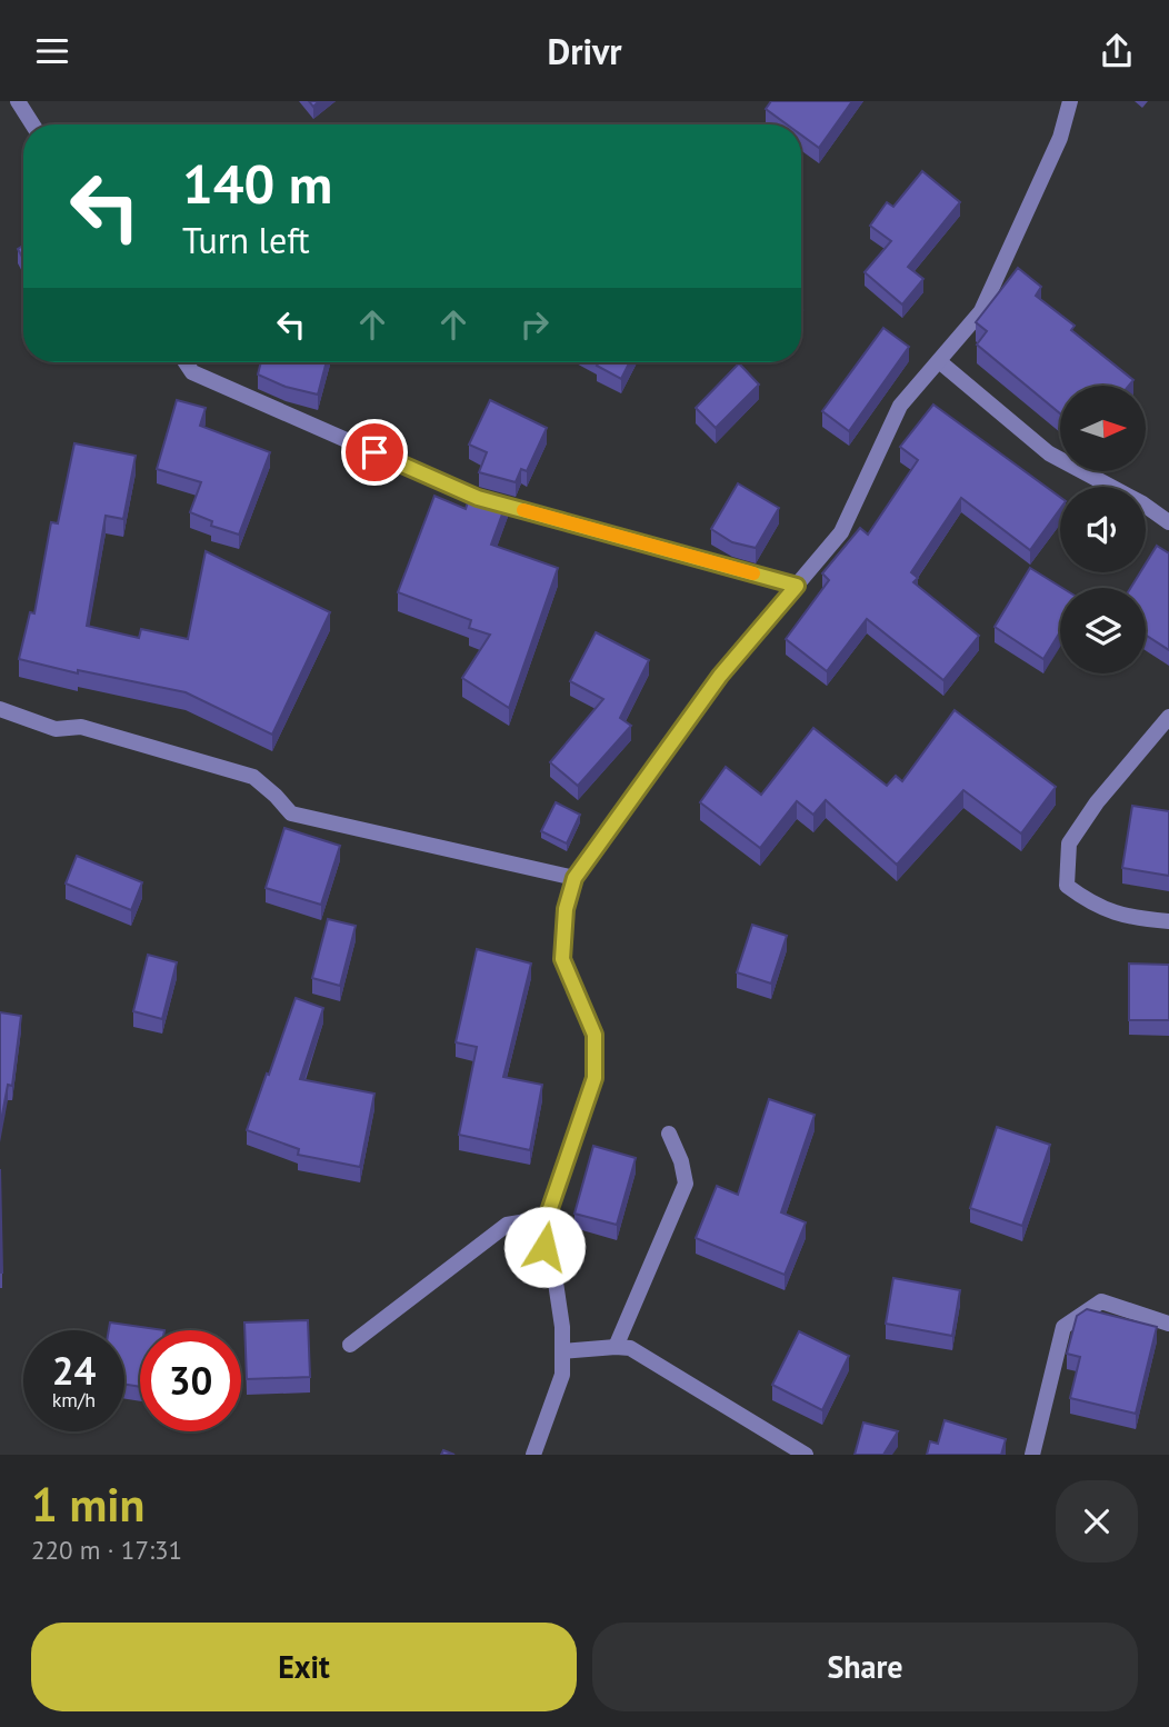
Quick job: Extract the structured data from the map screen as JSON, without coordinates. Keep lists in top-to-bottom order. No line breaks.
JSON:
{"north":"right","page":{"header":"Drivr","turn":["140 m","Turn left"],"speed":"24 km/h","limit":"30","heading":["1 min","220 m · 17:31"],"buttons":["Exit","Share"]}}
